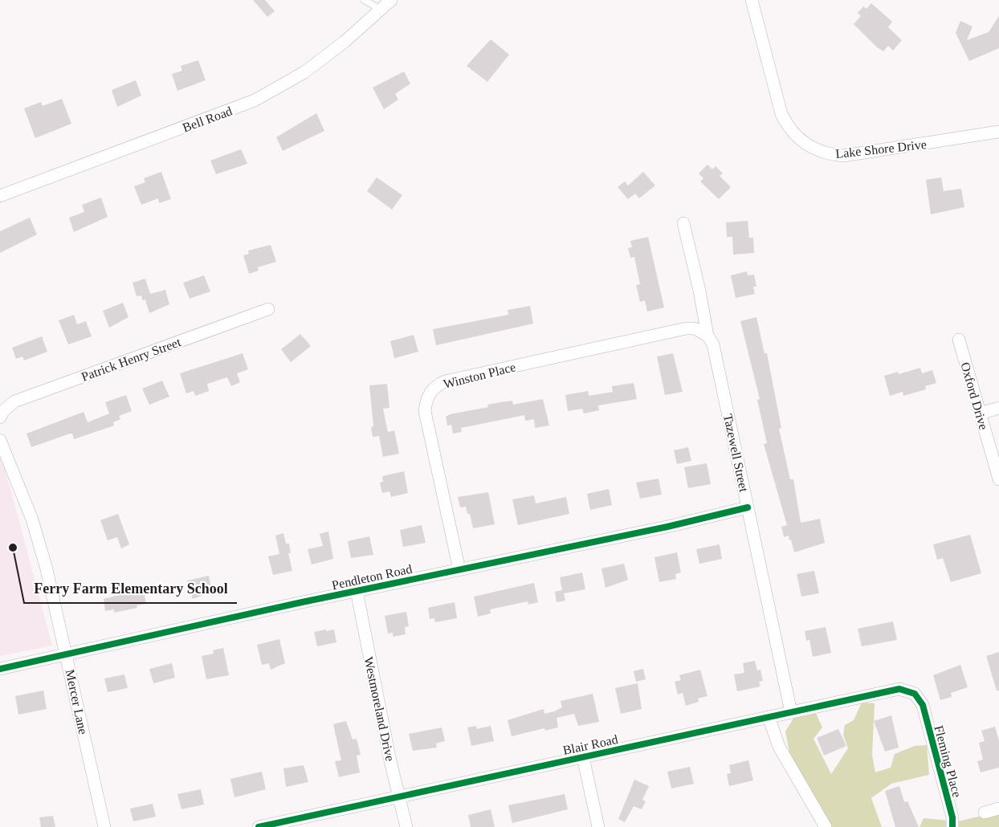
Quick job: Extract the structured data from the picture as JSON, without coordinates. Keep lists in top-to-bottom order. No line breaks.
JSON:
{"streets":{"street":["Bell Road","Lake Shore Drive","Patrick Henry Street","Winston Place","Oxford Drive","Tazewell Street","Pendleton Road","Mercer Lane","Westmoreland Drive","Blair Road","Fleming Place"]},"crossings":[["Winston Place","Tazewell Street"],["Winston Place","Pendleton Road"],["Tazewell Street","Pendleton Road"],["Tazewell Street","Blair Road"],["Pendleton Road","Mercer Lane"],["Pendleton Road","Westmoreland Drive"],["Westmoreland Drive","Blair Road"],["Blair Road","Fleming Place"]],"places":["Ferry Farm Elementary School"]}
